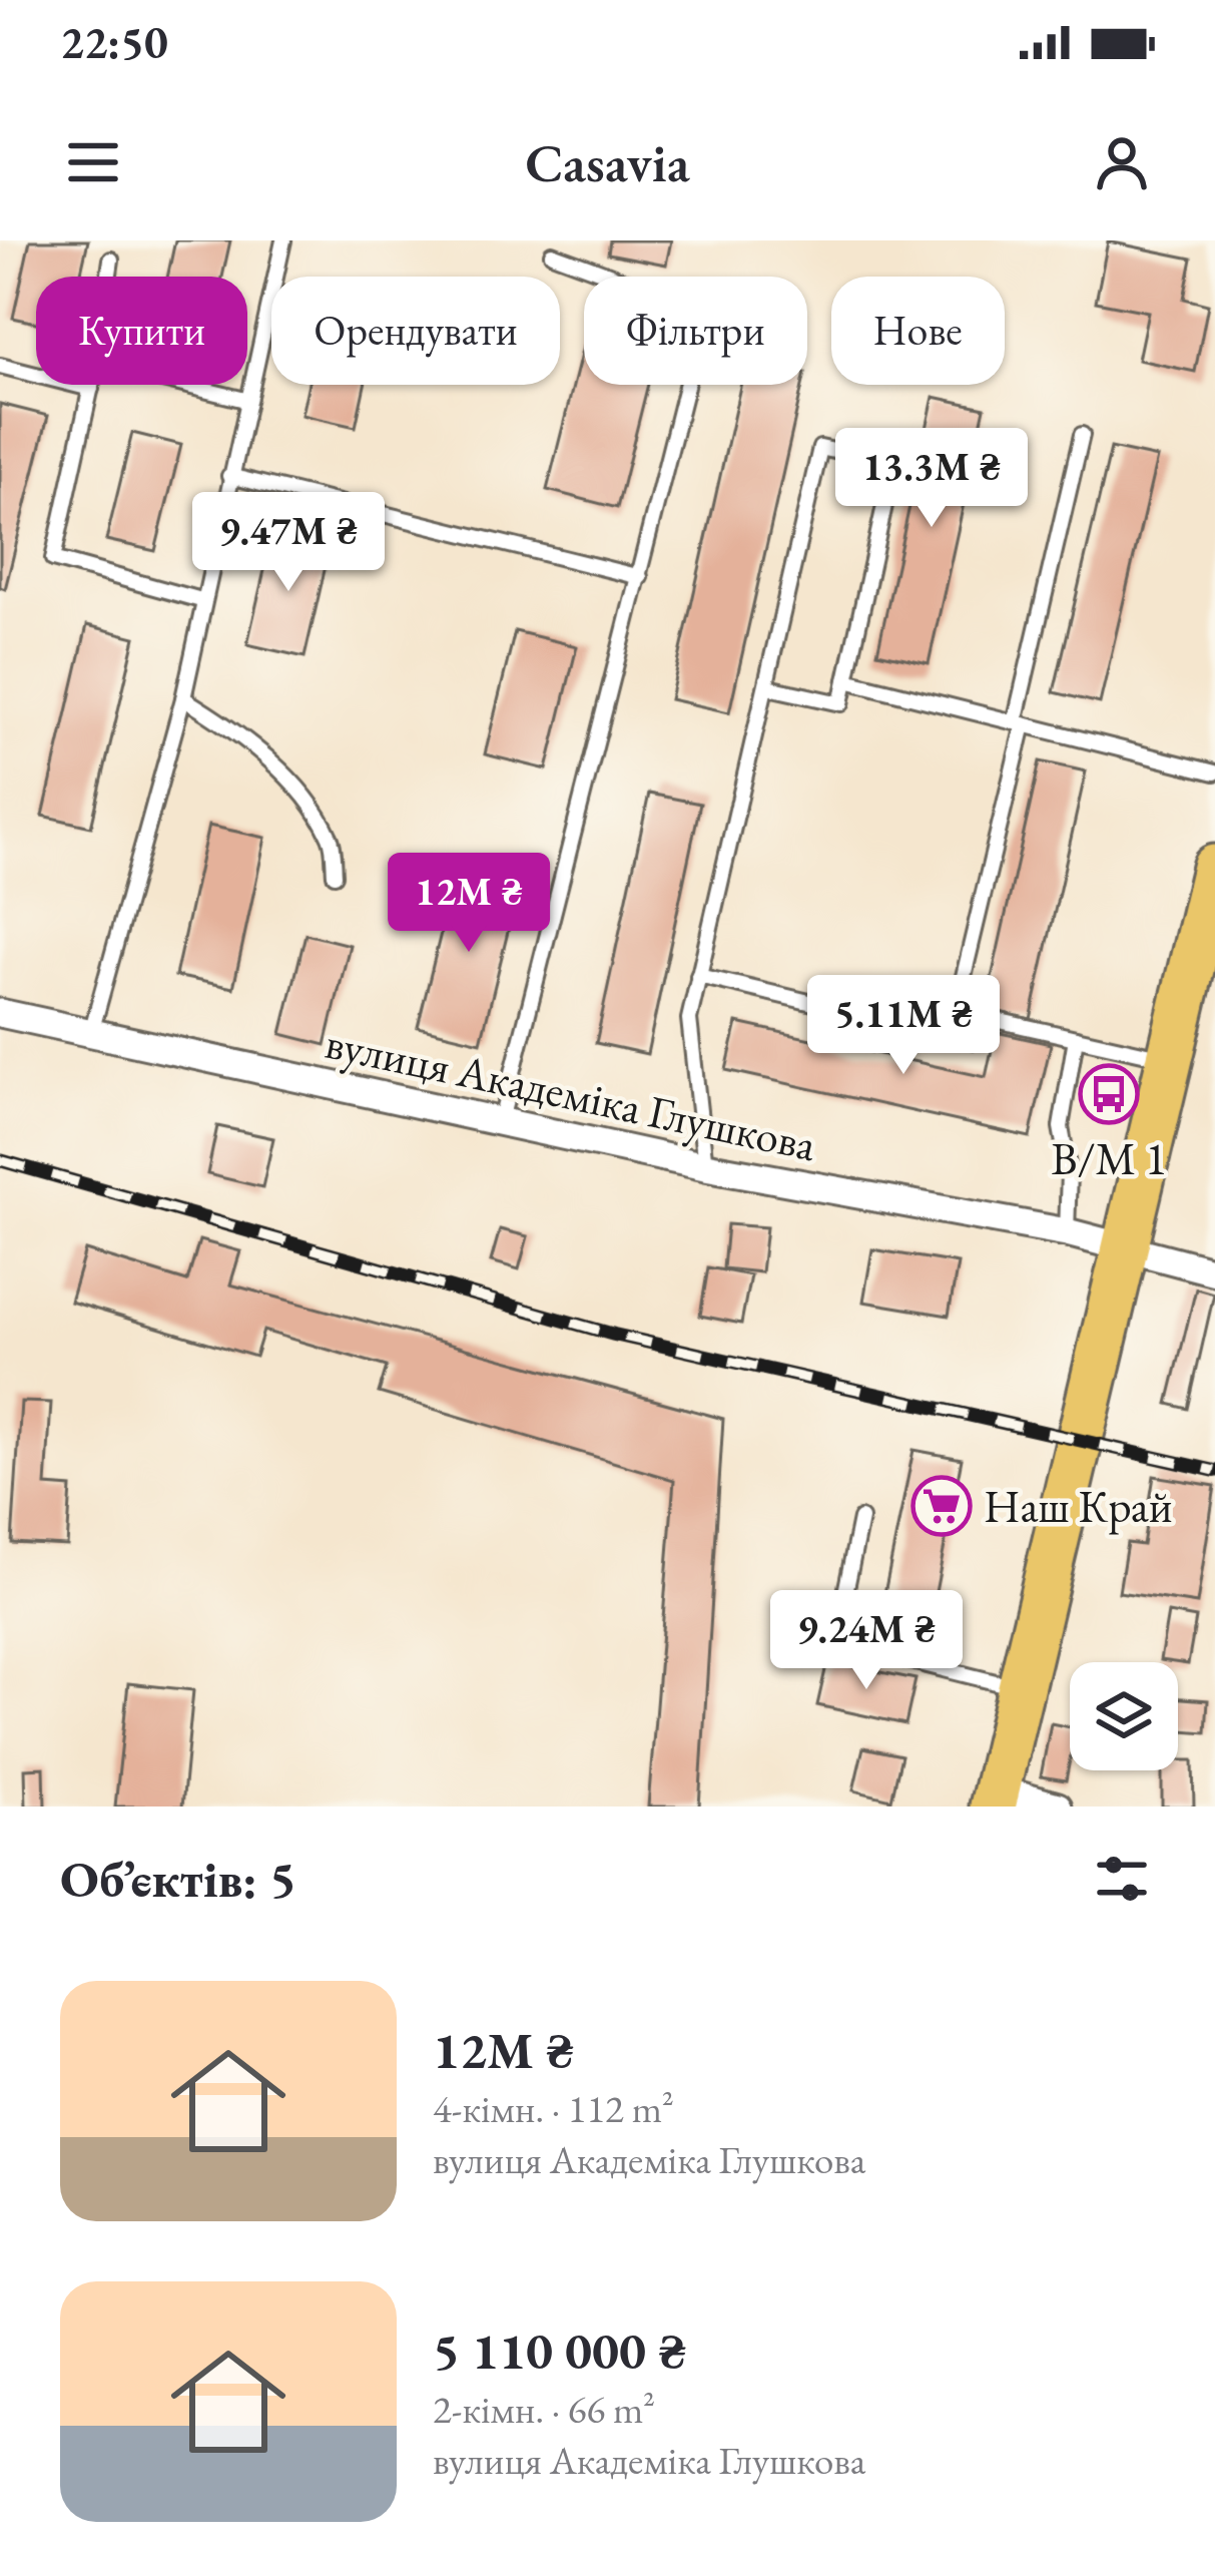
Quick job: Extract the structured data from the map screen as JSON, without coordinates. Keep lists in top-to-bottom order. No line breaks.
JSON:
{"streets":{"street":["вулиця Академіка Глушкова"]},"places":{"bus stop":["В/М 1"],"supermarket":["Наш Край"]},"page":{"status":"22:50","header":"Casavia","chip":["Купити","Орендувати","Фільтри","Нове"],"price":["13.3M ₴","9.47M ₴","12M ₴","5.11M ₴","9.24M ₴"],"heading":"Об’єктів: 5","list":[{"name":"12M ₴","note":"4-кімн. · 112 m² · вулиця Академіка Глушкова"},{"name":"5 110 000 ₴","note":"2-кімн. · 66 m² · вулиця Академіка Глушкова"}]}}
